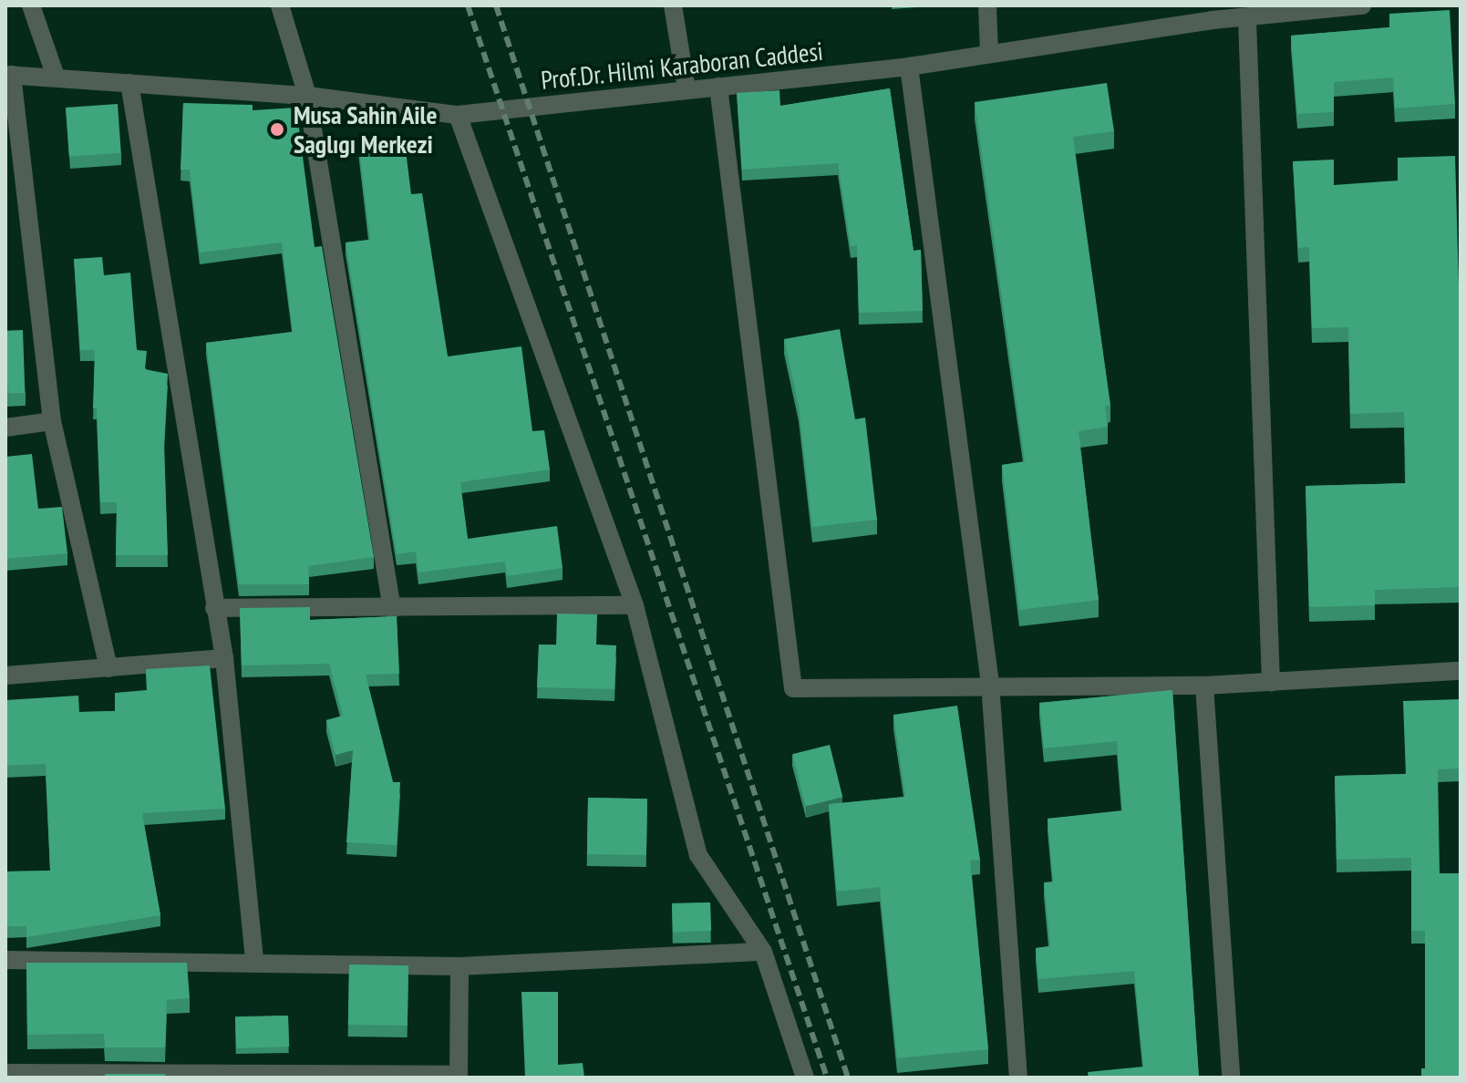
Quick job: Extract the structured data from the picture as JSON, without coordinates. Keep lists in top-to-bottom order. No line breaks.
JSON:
{"streets":{"street":["Prof.Dr. Hilmi Karaboran Caddesi"]},"places":["Musa Sahin Aile Saglıgı Merkezi"]}
